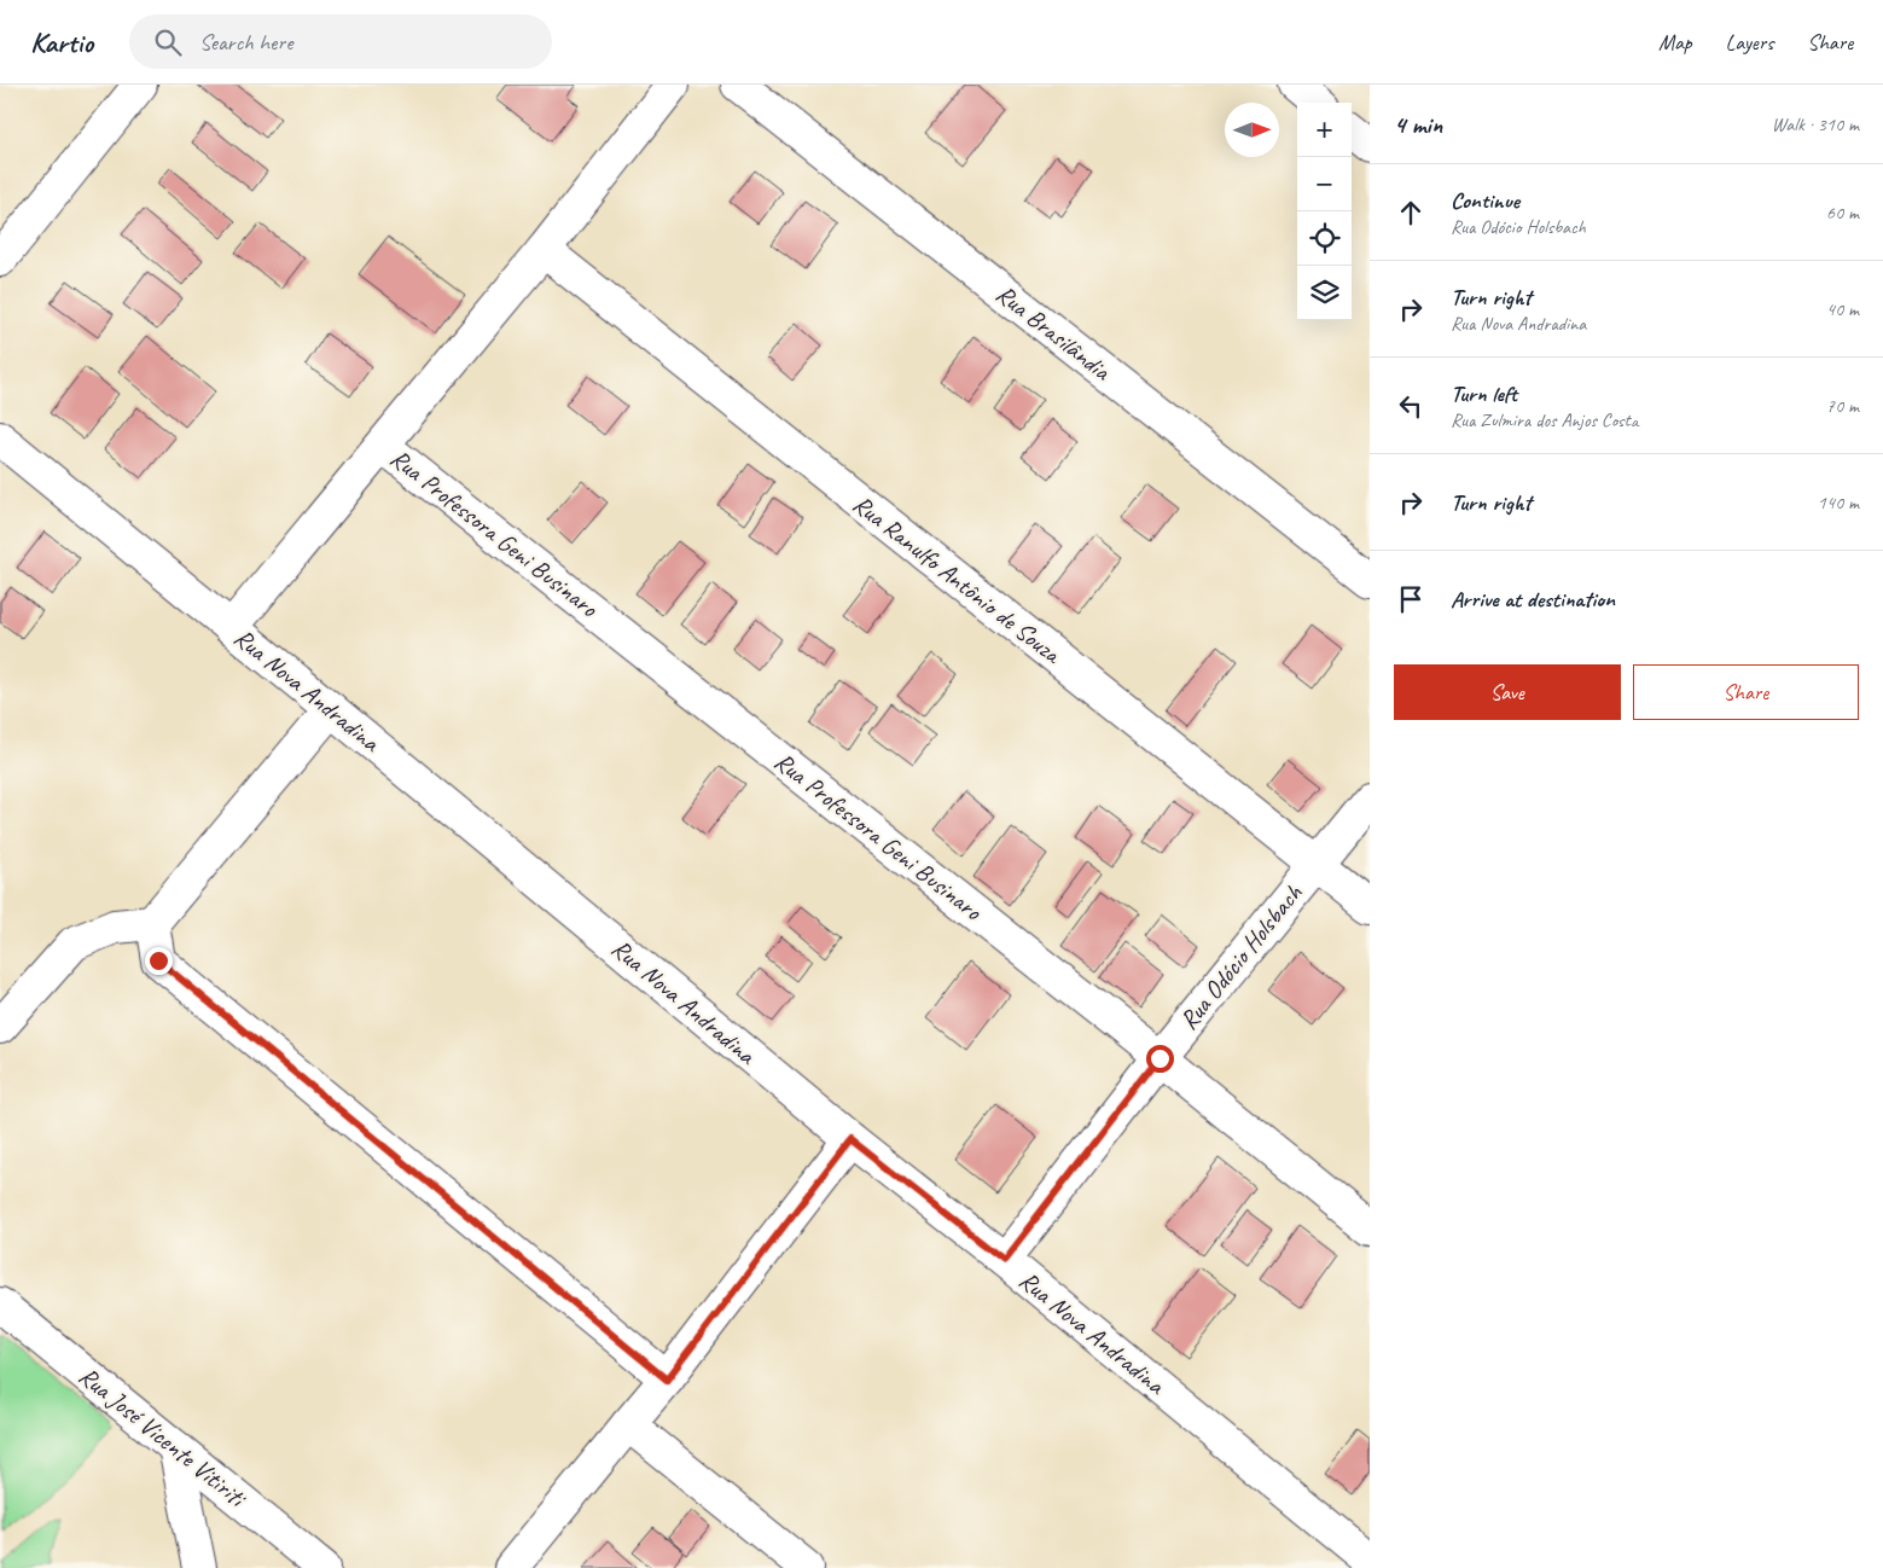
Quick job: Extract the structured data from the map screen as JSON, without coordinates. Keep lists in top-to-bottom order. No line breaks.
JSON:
{"streets":{"street":["Rua Brasilândia","Rua Professora Geni Businaro","Rua Ranulfo Antônio de Souza","Rua Nova Andradina","Rua Odócio Holsbach","Rua José Vicente Vitiriti"]},"crossings":[["Rua Professora Geni Businaro","Rua Odócio Holsbach"],["Rua Ranulfo Antônio de Souza","Rua Odócio Holsbach"],["Rua Nova Andradina","Rua Odócio Holsbach"]],"north":"right","page":{"header":"Kartio","search":"Search here","nav":["Map","Layers","Share"],"heading":["4 min","Walk · 310 m"],"map_buttons":["+","−"],"list":[["Continue","Rua Odócio Holsbach","60 m"],["Turn right","Rua Nova Andradina","40 m"],["Turn left","Rua Zulmira dos Anjos Costa","70 m"],["Turn right","140 m"],"Arrive at destination"],"buttons":["Save","Share"]}}
